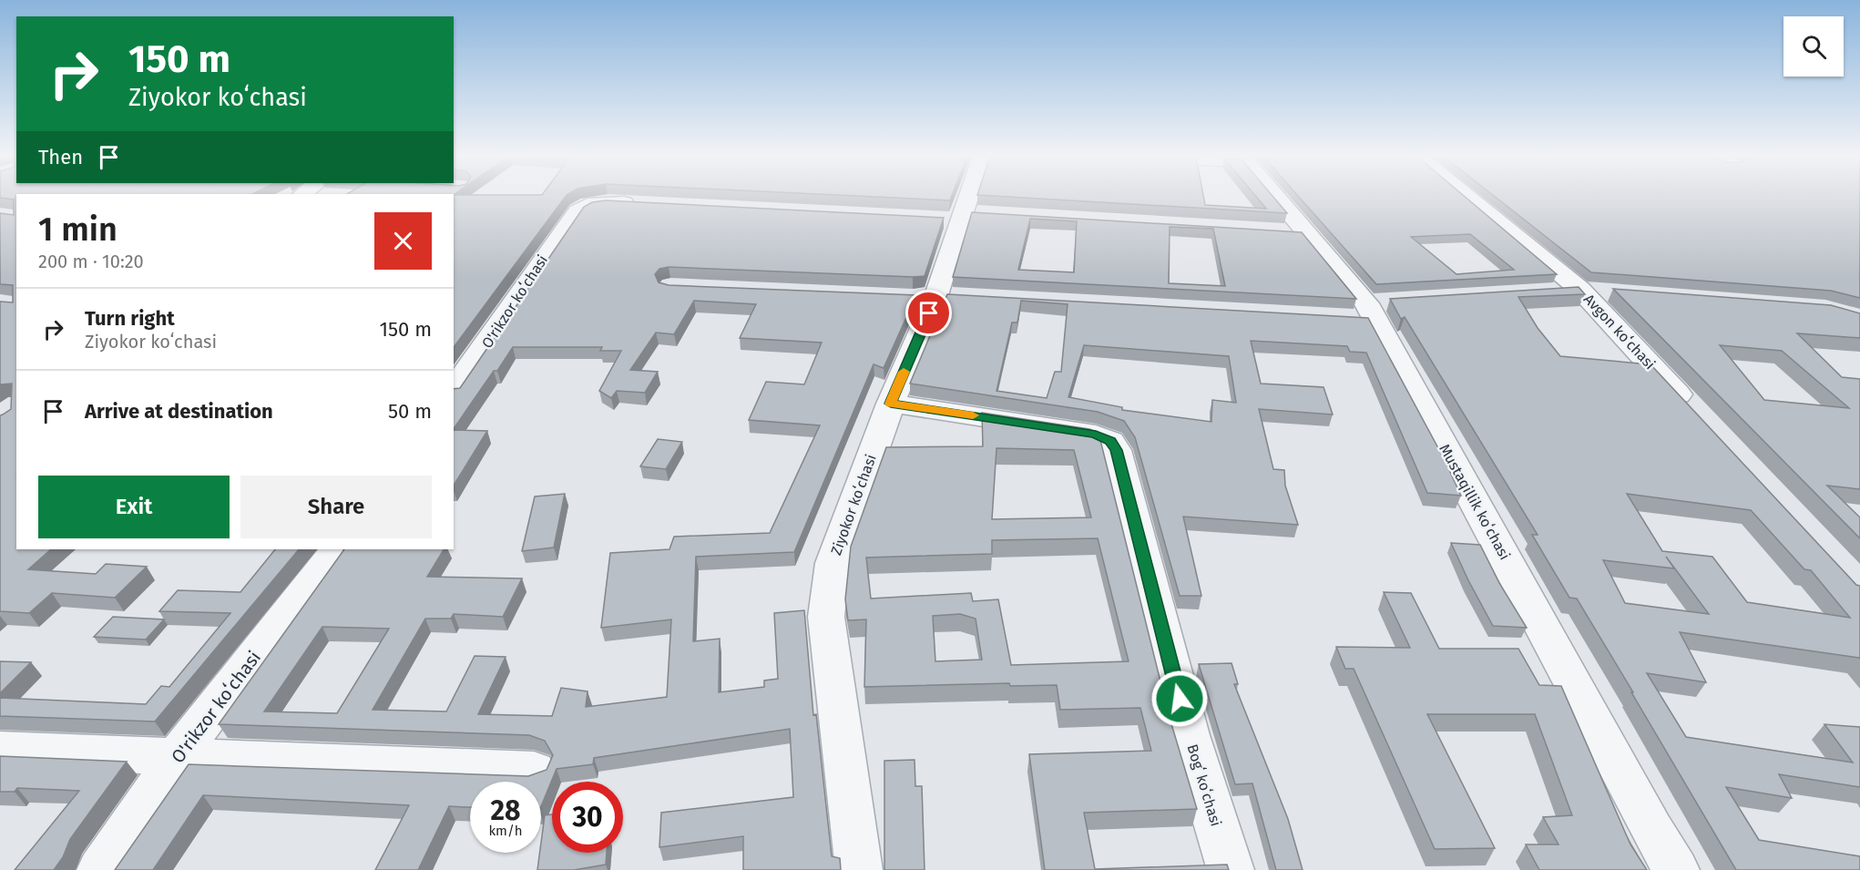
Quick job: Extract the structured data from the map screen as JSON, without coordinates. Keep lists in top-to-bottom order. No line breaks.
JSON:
{"streets":{"street":["O'rikzor koʻchasi","Avgon koʻchasi","Mustaqillik koʻchasi","Ziyokor koʻchasi","Bogʻ koʻchasi"]},"crossings":[["Ziyokor koʻchasi","Bogʻ koʻchasi"]],"page":{"turn":["150 m","Ziyokor koʻchasi"],"then":"Then","heading":["1 min","200 m · 10:20"],"list":[{"name":"Turn right","note":"Ziyokor koʻchasi","value":"150 m"},{"name":"Arrive at destination","value":"50 m"}],"buttons":["Exit","Share"],"speed":"28 km/h","limit":"30"}}
